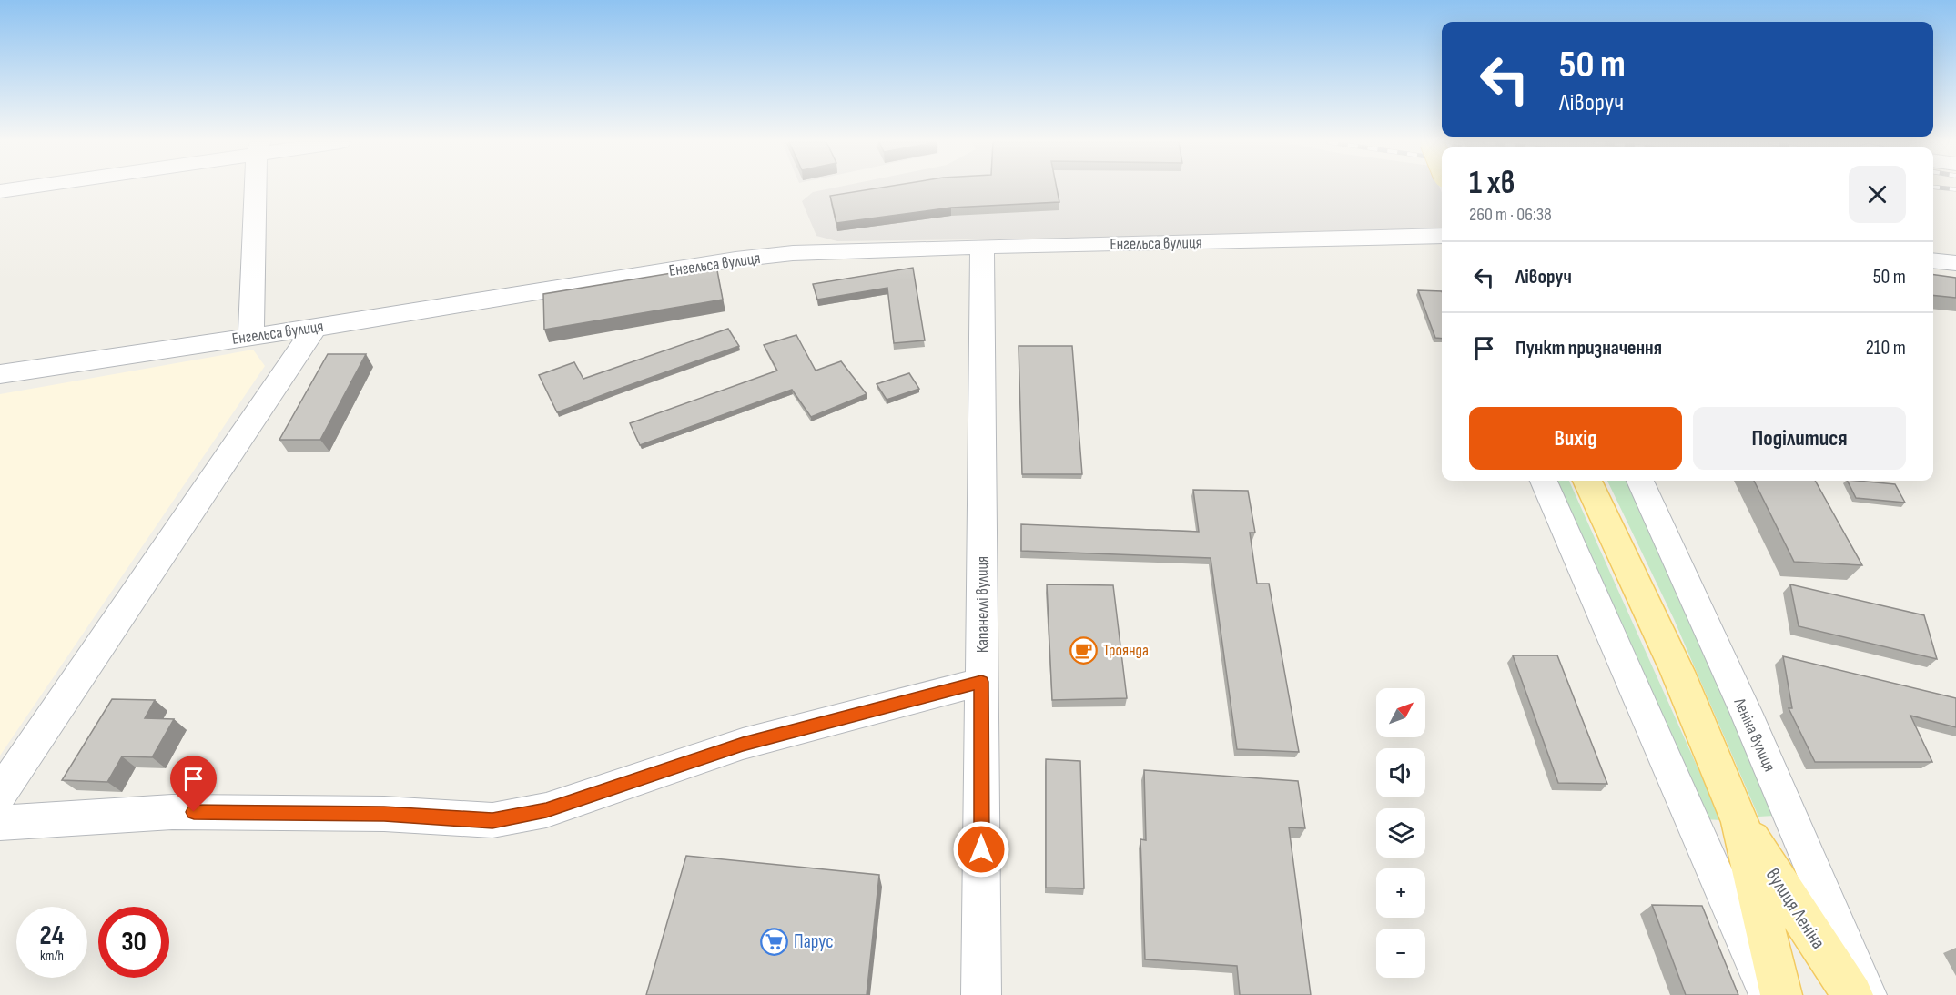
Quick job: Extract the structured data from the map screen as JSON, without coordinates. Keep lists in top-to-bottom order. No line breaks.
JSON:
{"streets":{"main road":["вулиця Леніна"],"street":["Енгельса вулиця","Капанеллі вулиця","Леніна вулиця"]},"crossings":[["Енгельса вулиця","Капанеллі вулиця"]],"places":{"cafe":["Троянда"],"supermarket":["Парус"]},"north":"top right","page":{"turn":["50 m","Ліворуч"],"heading":["1 хв","260 m · 06:38"],"list":[{"name":"Ліворуч","value":"50 m"},{"name":"Пункт призначення","value":"210 m"}],"buttons":["Вихід","Поділитися"],"map_buttons":["+","−"],"speed":"24 km/h","limit":"30"}}
